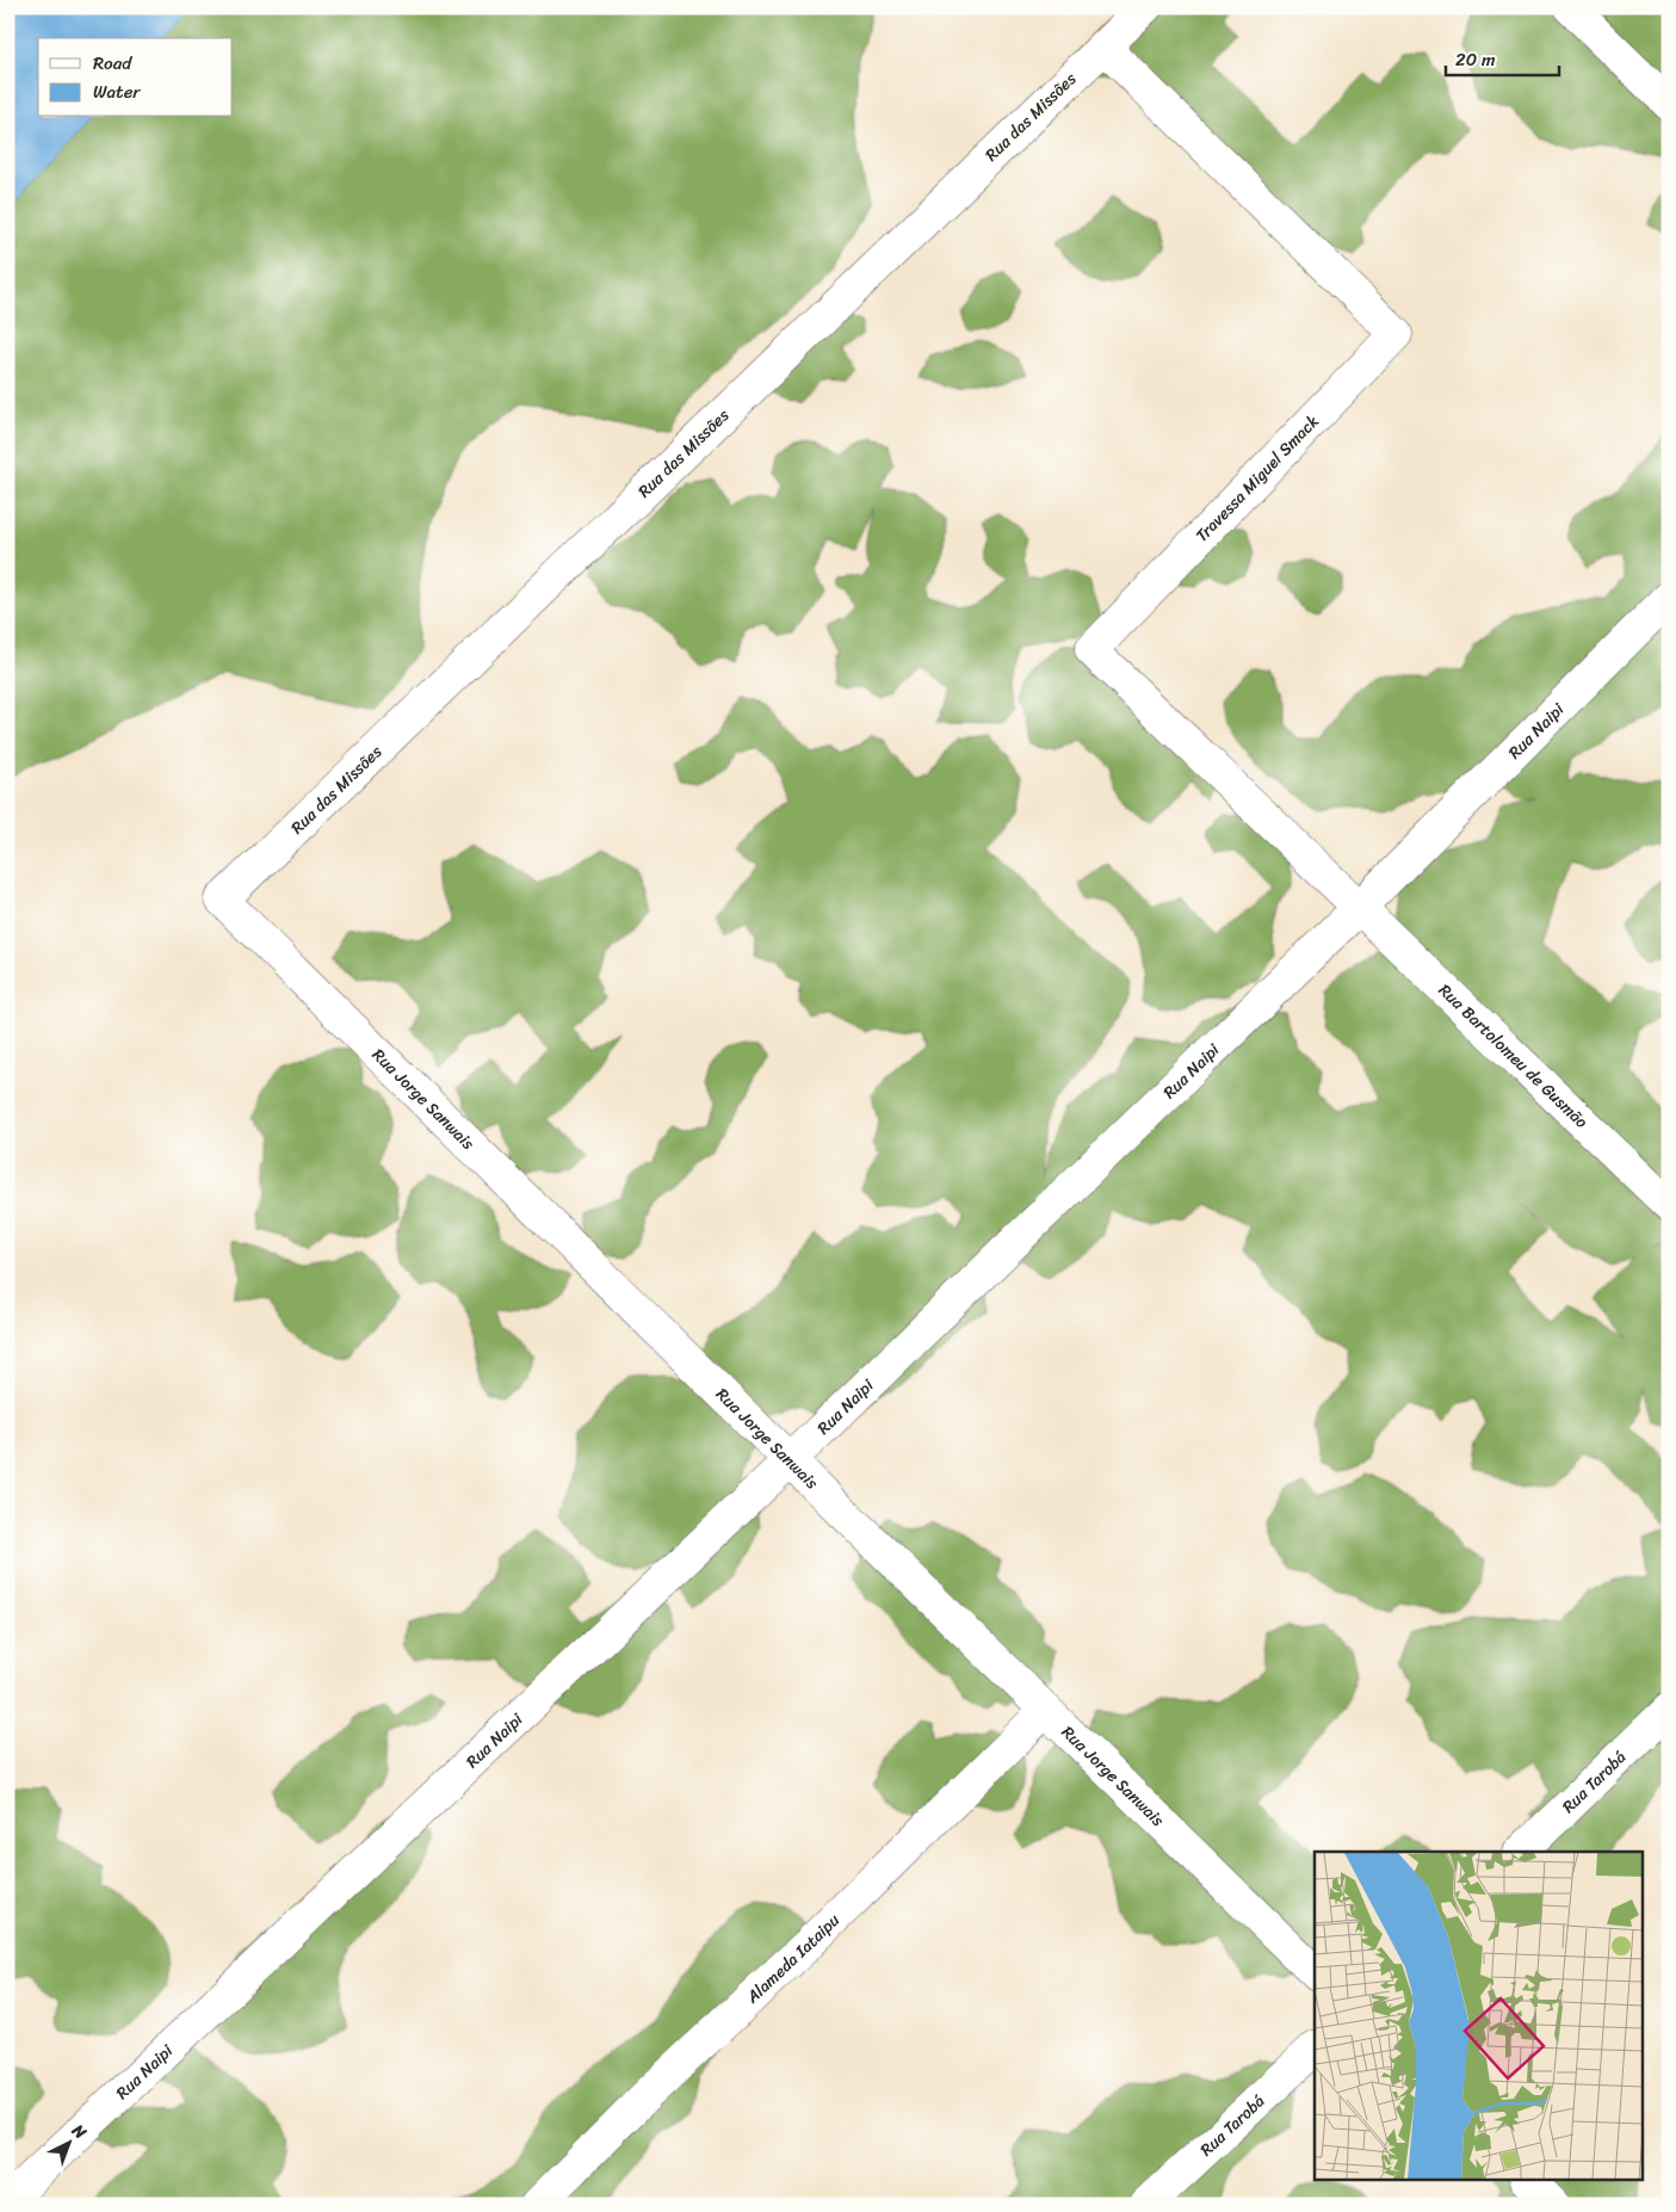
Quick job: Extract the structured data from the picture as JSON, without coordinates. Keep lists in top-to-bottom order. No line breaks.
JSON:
{"streets":{"street":["Rua das Missões","Travessa Miguel Smack","Rua Naipi","Rua Bartolomeu de Gusmão","Rua Jorge Sanwais","Rua Tarobá","Alameda Iataipu"]},"crossings":[["Rua das Missões","Travessa Miguel Smack"],["Rua das Missões","Rua Jorge Sanwais"],["Travessa Miguel Smack","Rua Naipi"],["Travessa Miguel Smack","Rua Bartolomeu de Gusmão"],["Rua Naipi","Rua Bartolomeu de Gusmão"],["Rua Naipi","Rua Jorge Sanwais"],["Rua Jorge Sanwais","Alameda Iataipu"]],"legend":["Road","Water"],"scale_bar":"20 m","north":"top right"}
